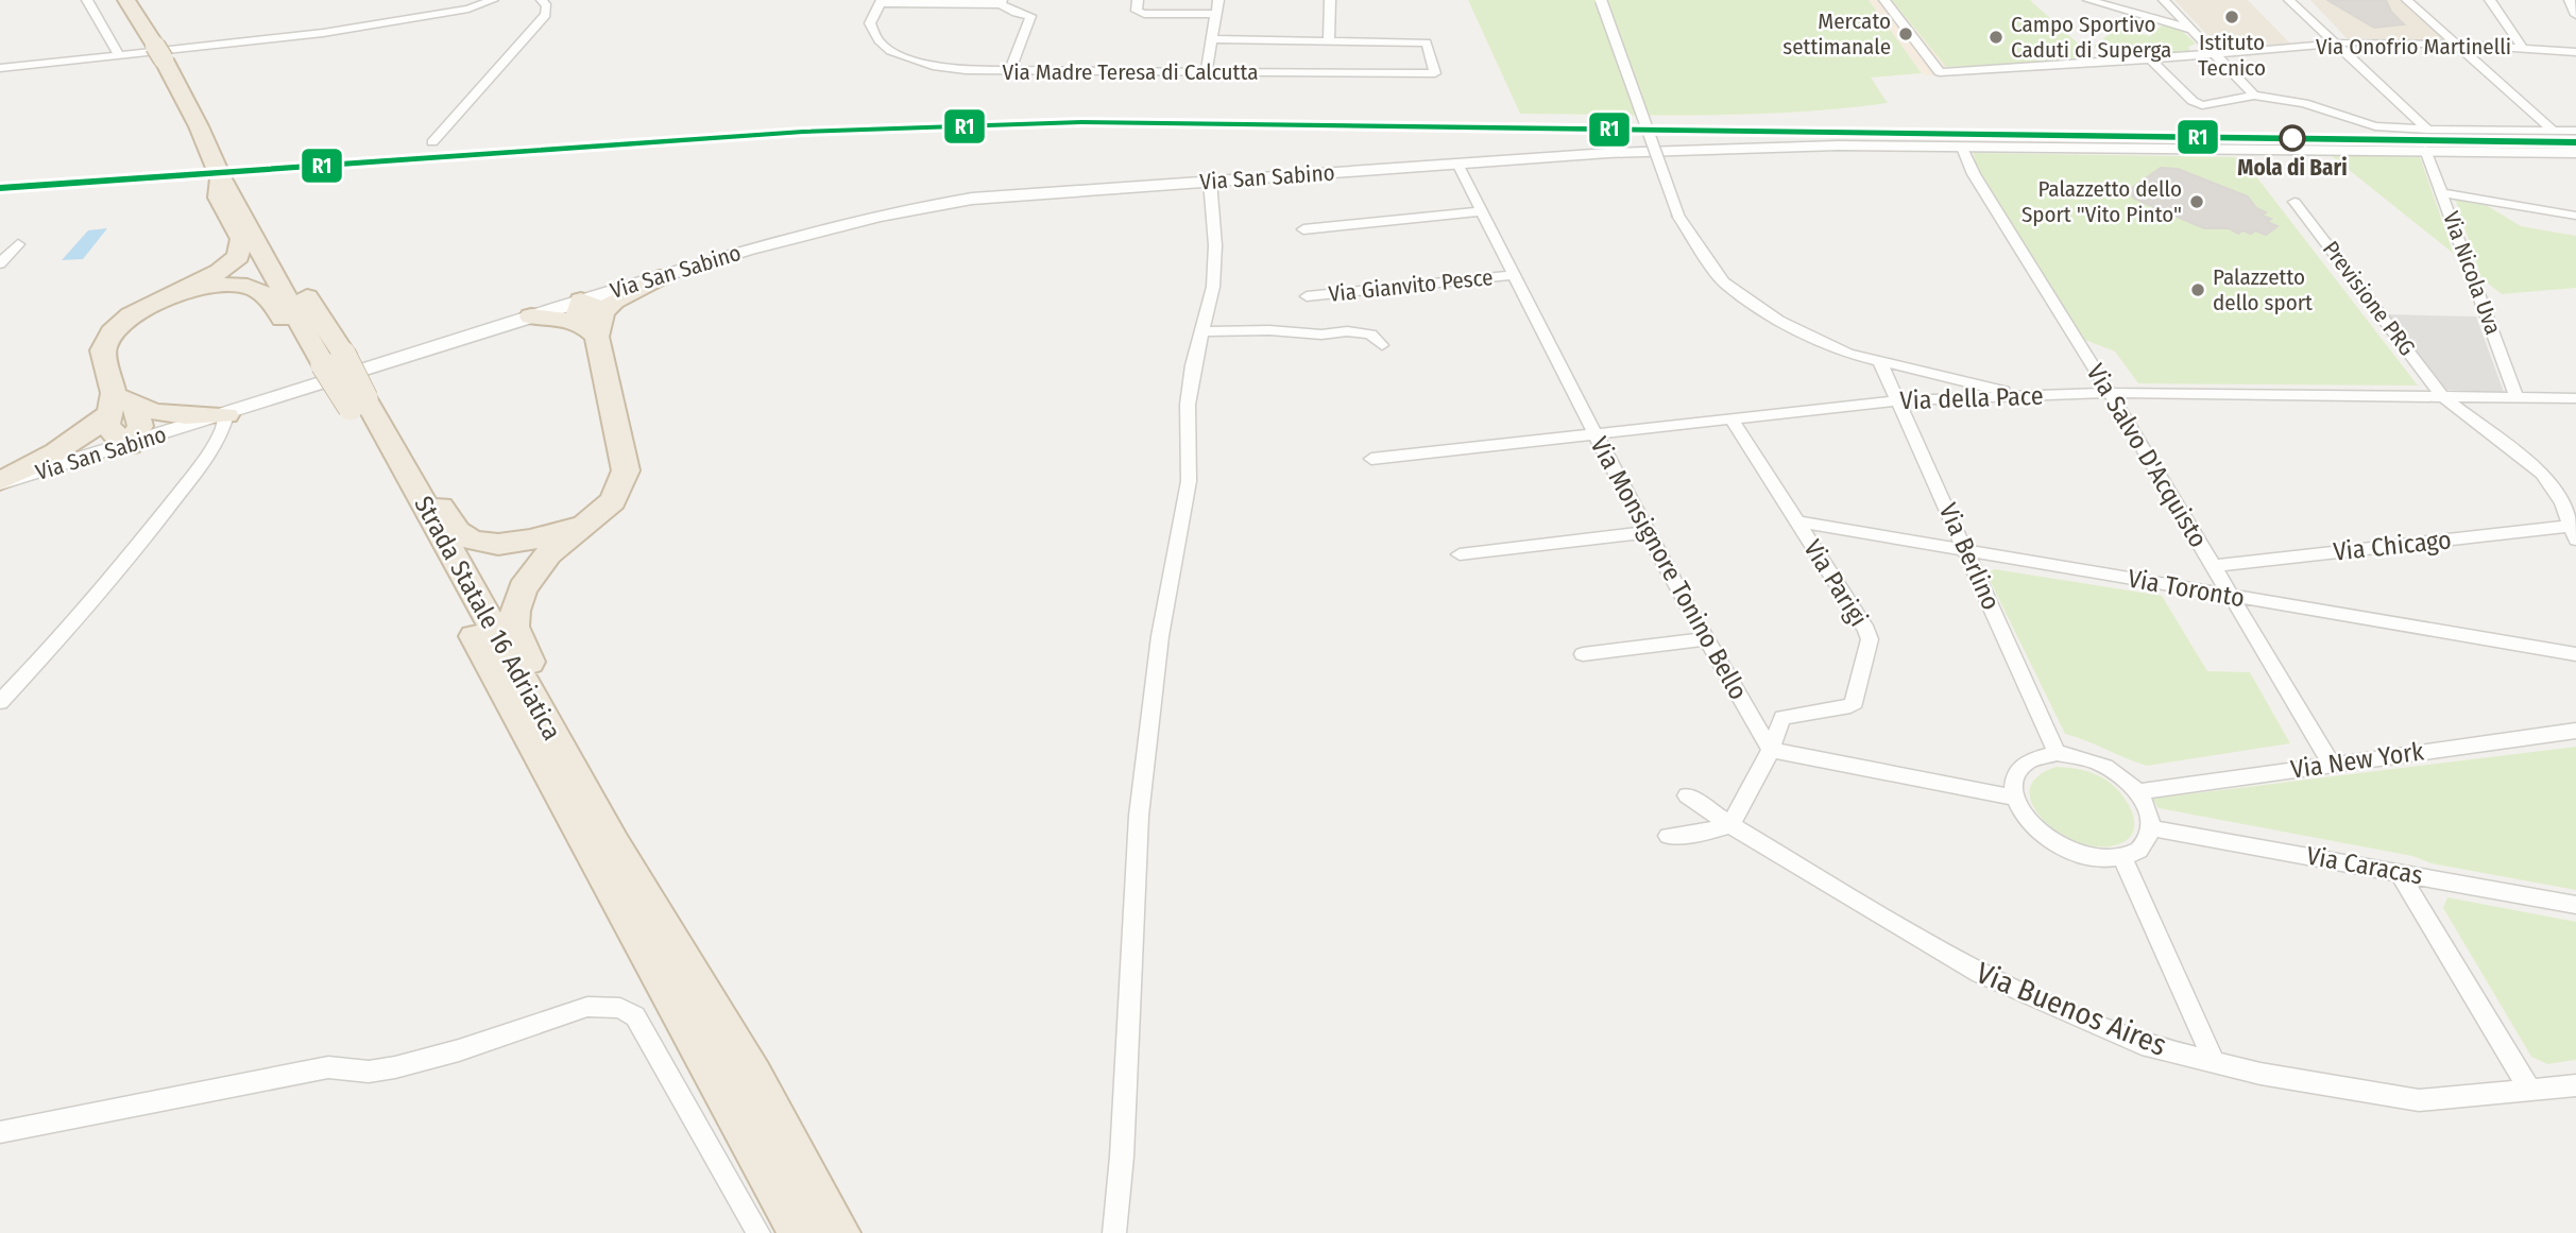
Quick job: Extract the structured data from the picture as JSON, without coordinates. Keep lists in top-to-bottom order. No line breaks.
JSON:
{"streets":{"highway":["Strada Statale 16 Adriatica"],"street":["Via Onofrio Martinelli","Via Madre Teresa di Calcutta","Via San Sabino","Via Nicola Uva","Via Gianvito Pesce","Previsione PRG","Via della Pace","Via Salvo D'Acquisto","Via Chicago","Via Berlino","Via Monsignore Tonino Bello","Via Parigi","Via Toronto","Via New York","Via Caracas","Via Buenos Aires"]},"crossings":[["Via San Sabino","Via Nicola Uva"],["Via San Sabino","Via Salvo D'Acquisto"],["Via San Sabino","Via Monsignore Tonino Bello"],["Via Nicola Uva","Via della Pace"],["Via Gianvito Pesce","Via Monsignore Tonino Bello"],["Previsione PRG","Via della Pace"],["Previsione PRG","Via Chicago"],["Via della Pace","Via Salvo D'Acquisto"],["Via della Pace","Via Berlino"],["Via della Pace","Via Monsignore Tonino Bello"],["Via della Pace","Via Parigi"],["Via Salvo D'Acquisto","Via Chicago"],["Via Salvo D'Acquisto","Via Toronto"],["Via Salvo D'Acquisto","Via New York"],["Via Berlino","Via Toronto"],["Via Berlino","Via New York"],["Via Berlino","Via Caracas"],["Via Monsignore Tonino Bello","Via Parigi"],["Via Parigi","Via Toronto"],["Via New York","Via Caracas"]],"places":["Istituto Tecnico","Mercato settimanale","Campo Sportivo Caduti di Superga","Mola di Bari","Palazzetto dello Sport \"Vito Pinto\"","Palazzetto dello sport"],"lines":["transit line R1"]}
